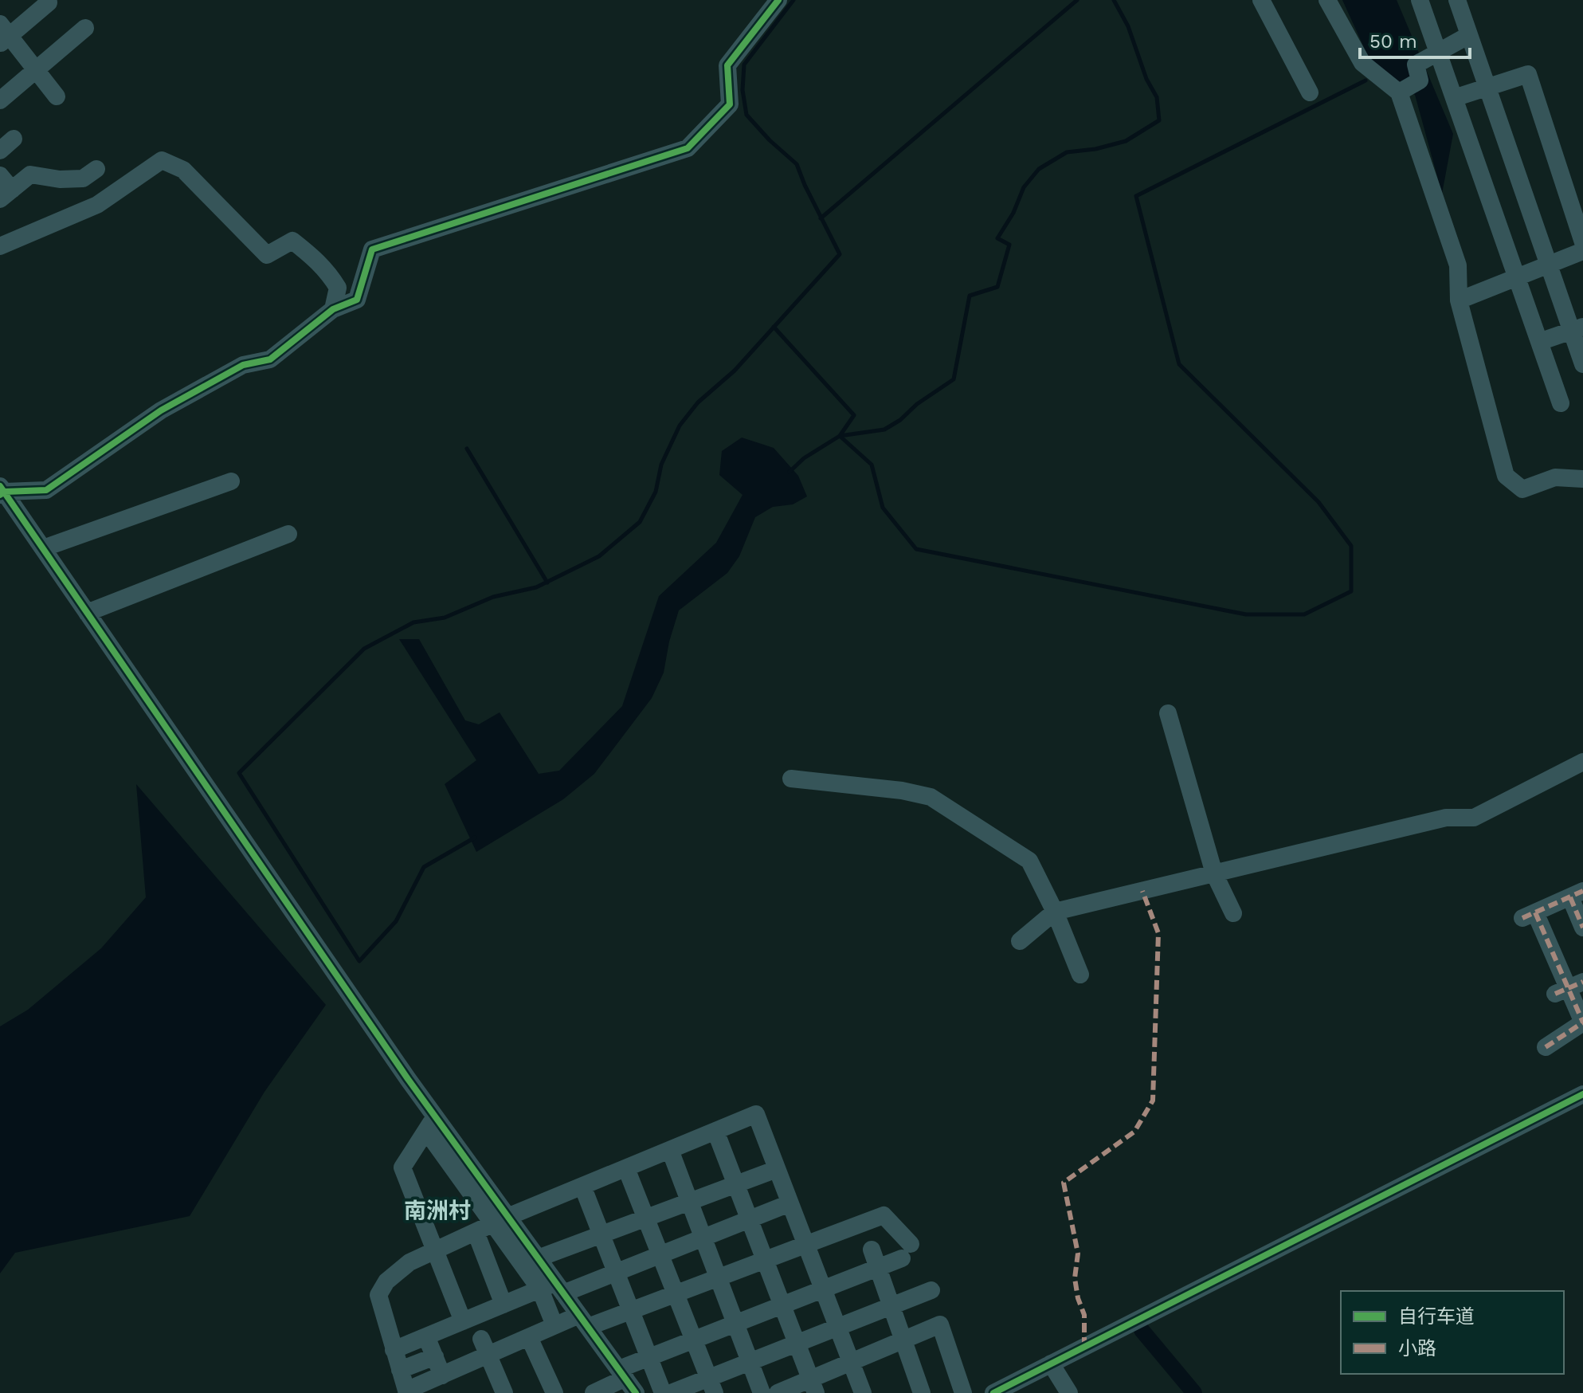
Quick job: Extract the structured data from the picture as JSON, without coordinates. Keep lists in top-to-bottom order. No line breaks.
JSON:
{"districts":["南洲村"],"legend":["自行车道","小路"],"scale_bar":"50 m"}
